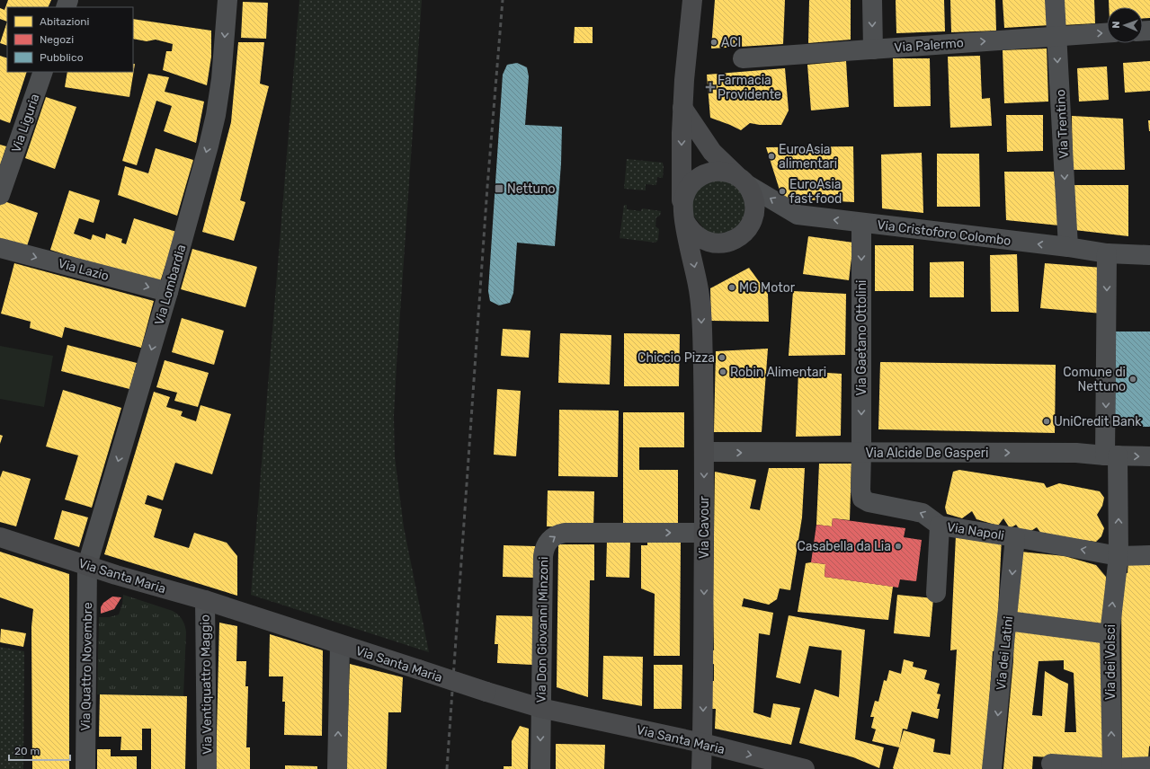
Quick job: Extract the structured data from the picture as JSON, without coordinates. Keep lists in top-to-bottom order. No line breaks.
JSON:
{"streets":{"main road":["Via Cavour","Via Santa Maria"],"street":["Via Palermo","Via Liguria","Via Trentino","Via Cristoforo Colombo","Via Lazio","Via Lombardia","Via Gaetano Ottolini","Via Alcide De Gasperi","Via Napoli","Via Don Giovanni Minzoni","Via dei Latini","Via dei Volsci","Via Quattro Novembre","Via Ventiquattro Maggio"]},"crossings":[["Via Palermo","Via Trentino"],["Via Trentino","Via Cristoforo Colombo"],["Via Cristoforo Colombo","Via Gaetano Ottolini"],["Via Cristoforo Colombo","Via Cavour"],["Via Cristoforo Colombo","Via dei Volsci"],["Via Lazio","Via Lombardia"],["Via Lombardia","Via Santa Maria"],["Via Lombardia","Via Quattro Novembre"],["Via Gaetano Ottolini","Via Alcide De Gasperi"],["Via Gaetano Ottolini","Via Napoli"],["Via Alcide De Gasperi","Via Cavour"],["Via Alcide De Gasperi","Via Napoli"],["Via Alcide De Gasperi","Via dei Volsci"],["Via Cavour","Via Santa Maria"],["Via Cavour","Via Don Giovanni Minzoni"],["Via Napoli","Via dei Latini"],["Via Napoli","Via dei Volsci"],["Via Santa Maria","Via Don Giovanni Minzoni"],["Via Santa Maria","Via Quattro Novembre"],["Via Santa Maria","Via Ventiquattro Maggio"]],"one_way":["Via Palermo","Via Trentino","Via Cristoforo Colombo","Via Lazio","Via Lombardia","Via Gaetano Ottolini","Via Alcide De Gasperi","Via Cavour","Via dei Latini"],"places":{"other":["ACI","EuroAsia alimentari","EuroAsia fast food","MG Motor","Chiccio Pizza","Robin Alimentari","Comune di Nettuno","UniCredit Bank","Casabella da Lia"],"health":["Farmacia Providente"],"transit":["Nettuno"]},"legend":["Abitazioni","Negozi","Pubblico"],"scale_bar":"20 m","north":"left"}
